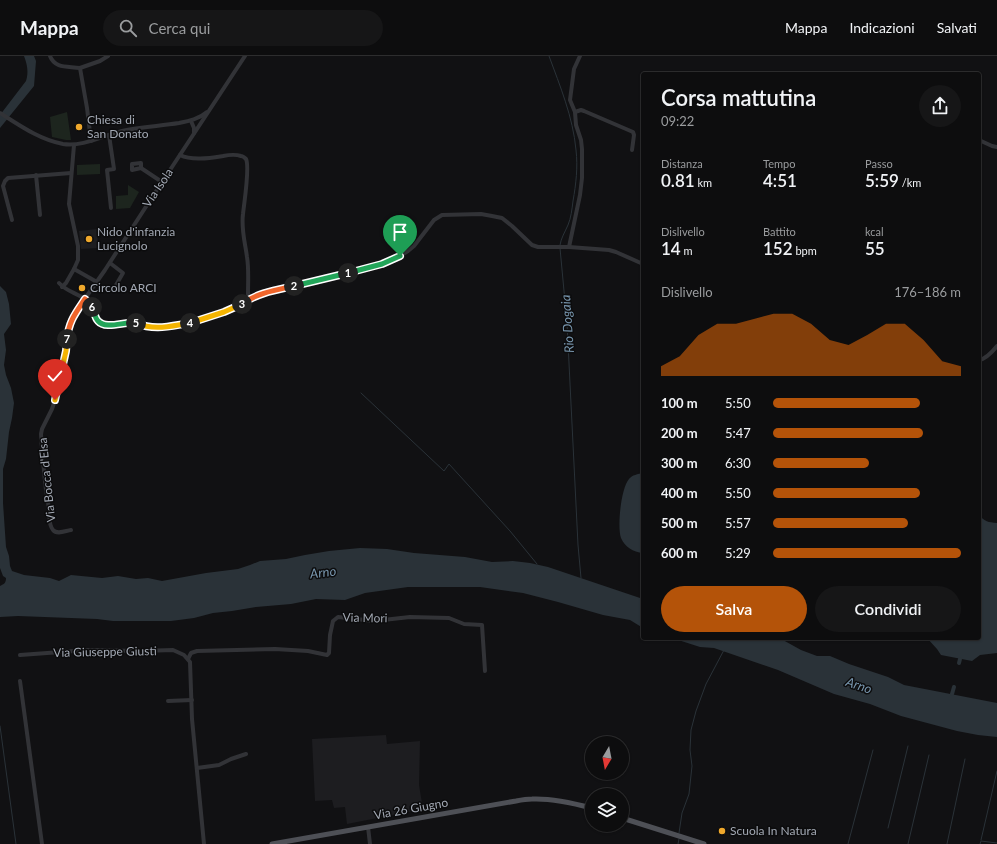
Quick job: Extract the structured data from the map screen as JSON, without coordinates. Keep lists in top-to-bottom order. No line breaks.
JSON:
{"streets":{"main road":["Via 26 Giugno"],"street":["Via Isola","Via Bocca d'Elsa","Via Mori","Via Giuseppe Giusti"]},"crossings":[["Via Isola","Via Bocca d'Elsa"],["Via Mori","Via Giuseppe Giusti"]],"water":["Rio Dogaia","Arno"],"places":["Chiesa di San Donato","Nido d'infanzia Lucignolo","Circolo ARCI","Scuola In Natura"],"north":"bottom","page":{"header":"Mappa","search":"Cerca qui","nav":["Mappa","Indicazioni","Salvati"],"heading":["Corsa mattutina","09:22"],"stats":[["Distanza","0.81 km"],["Tempo","4:51"],["Passo","5:59 /km"],["Dislivello","14 m"],["Battito","152 bpm"],["kcal","55"]],"pins":["1","2","3","6","4","5","7"],"chart":["Dislivello","176–186 m"],"list":[{"name":"100 m","note":"5:50"},{"name":"200 m","note":"5:47"},{"name":"300 m","note":"6:30"},{"name":"400 m","note":"5:50"},{"name":"500 m","note":"5:57"},{"name":"600 m","note":"5:29"}],"buttons":["Salva","Condividi"]}}
